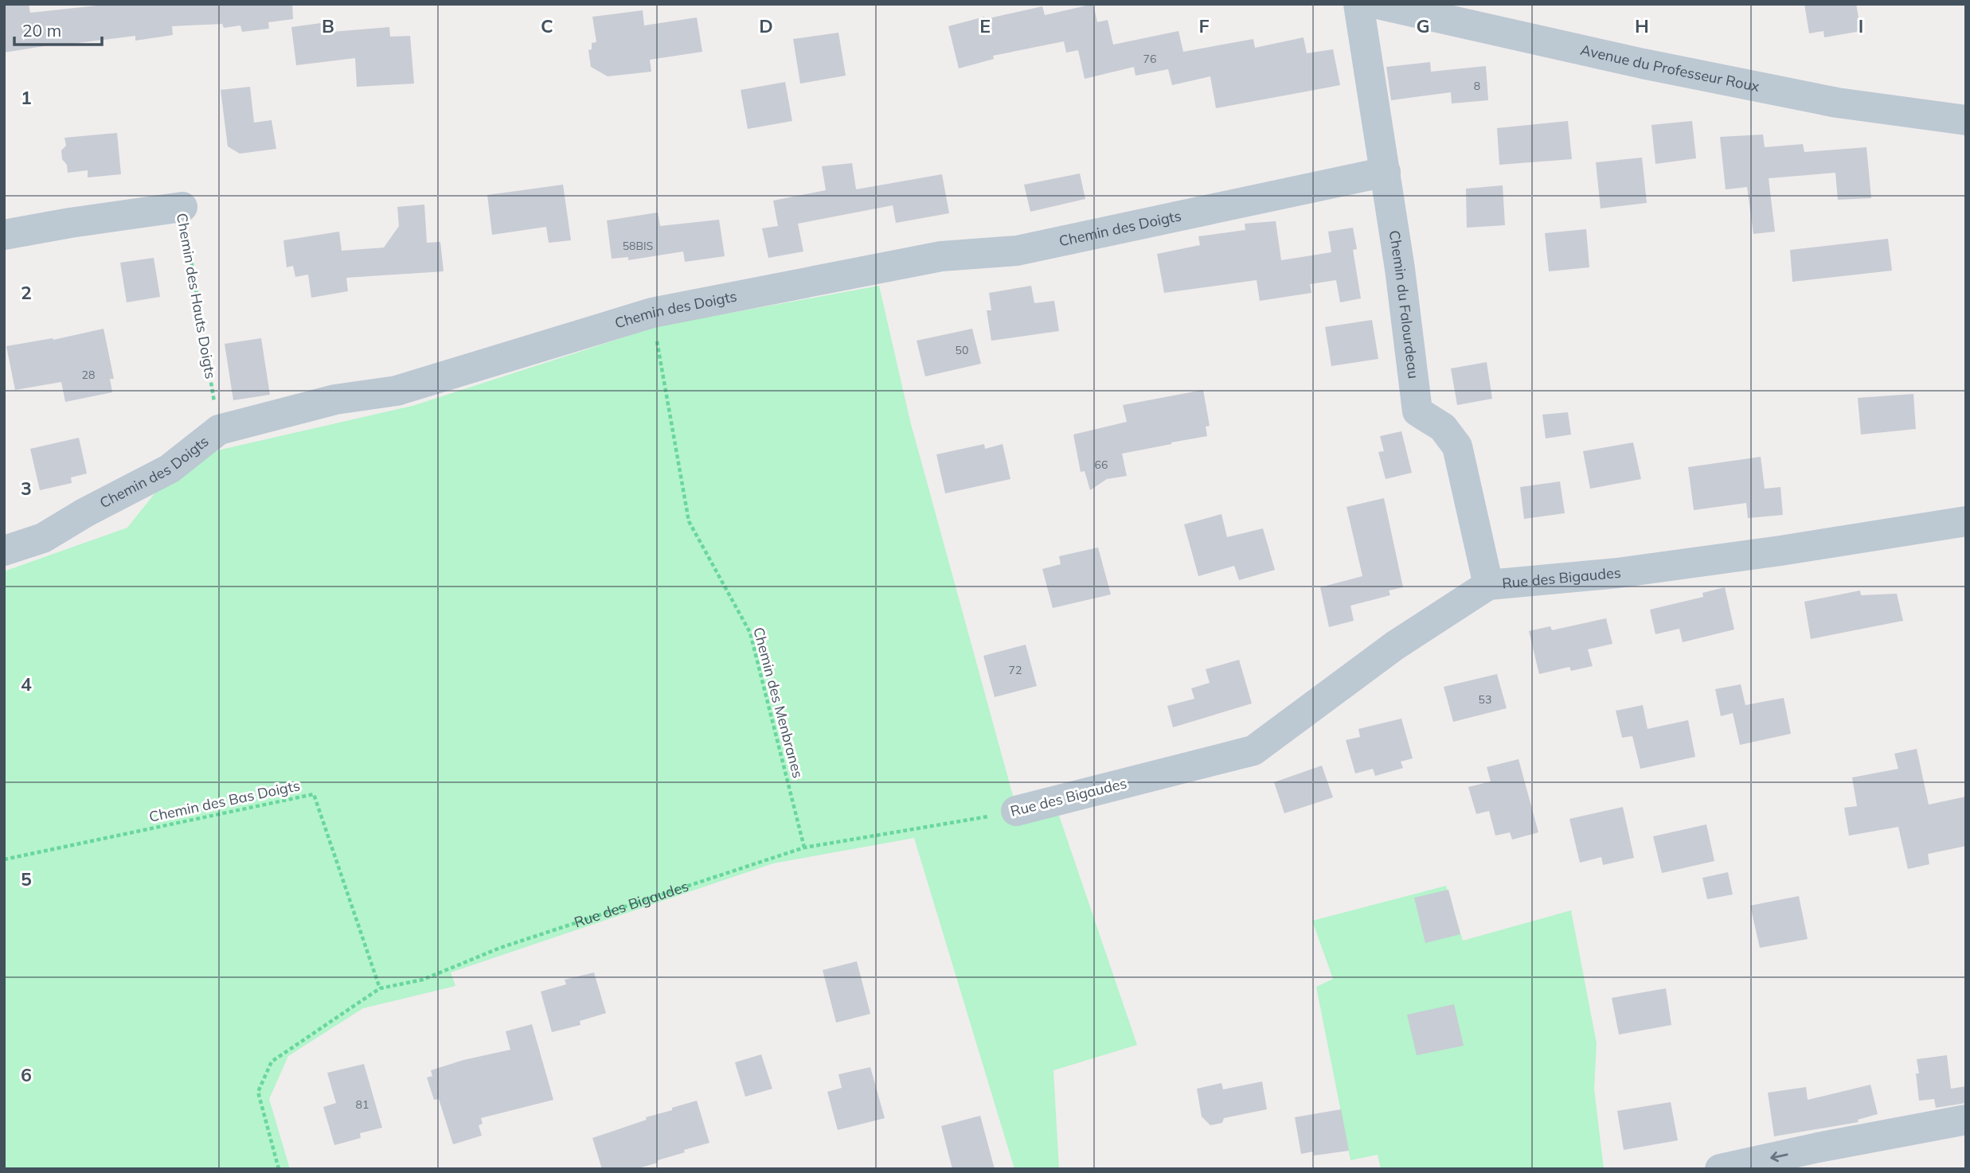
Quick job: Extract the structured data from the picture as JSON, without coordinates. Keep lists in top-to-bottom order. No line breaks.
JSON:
{"streets":{"street":["Avenue du Professeur Roux","Chemin des Doigts","Chemin des Hauts Doigts","Chemin du Falourdeau","Rue des Bigaudes"],"path":["Chemin des Menbranes","Chemin des Bas Doigts"]},"crossings":[["Chemin des Doigts","Chemin des Hauts Doigts"],["Chemin des Doigts","Chemin du Falourdeau"],["Chemin des Doigts","Chemin des Menbranes"],["Chemin du Falourdeau","Rue des Bigaudes"],["Rue des Bigaudes","Chemin des Menbranes"],["Rue des Bigaudes","Chemin des Bas Doigts"]],"house_numbers":["76","8","58BIS","50","28","66","72","53","81"],"scale_bar":"20 m","grid":{"columns":["B","C","D","E","F","G","H","I"],"rows":["1","2","3","4","5","6"]}}
